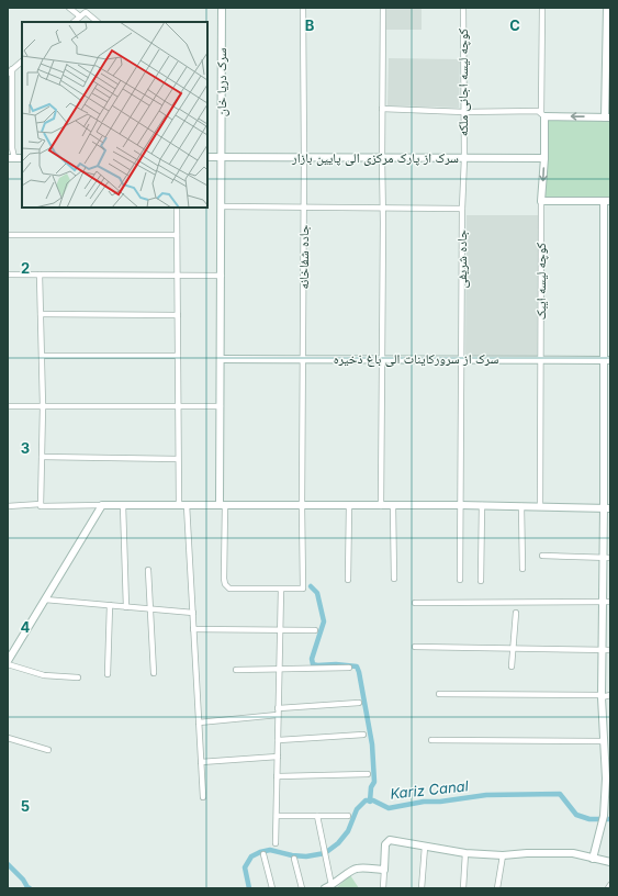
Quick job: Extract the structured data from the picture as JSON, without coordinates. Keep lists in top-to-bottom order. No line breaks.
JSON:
{"streets":{"street":["سرک دریا خان","کوچه لیسه اجانی ملکه","سرک از پارک مرکزی الی پایین بازار","جاده شفاخانه","جاده شریفی","کوچه لیسه ایبک","سرک از سرورکاینات الی باغ ذخیره"]},"crossings":[["سرک دریا خان","سرک از پارک مرکزی الی پایین بازار"],["سرک دریا خان","سرک از سرورکاینات الی باغ ذخیره"],["کوچه لیسه اجانی ملکه","سرک از پارک مرکزی الی پایین بازار"],["کوچه لیسه اجانی ملکه","جاده شریفی"],["سرک از پارک مرکزی الی پایین بازار","جاده شفاخانه"],["سرک از پارک مرکزی الی پایین بازار","جاده شریفی"],["جاده شفاخانه","سرک از سرورکاینات الی باغ ذخیره"],["جاده شریفی","سرک از سرورکاینات الی باغ ذخیره"],["کوچه لیسه ایبک","سرک از سرورکاینات الی باغ ذخیره"]],"water":["Kariz Canal"],"grid":{"columns":["B","C"],"rows":["2","3","4","5"]}}
